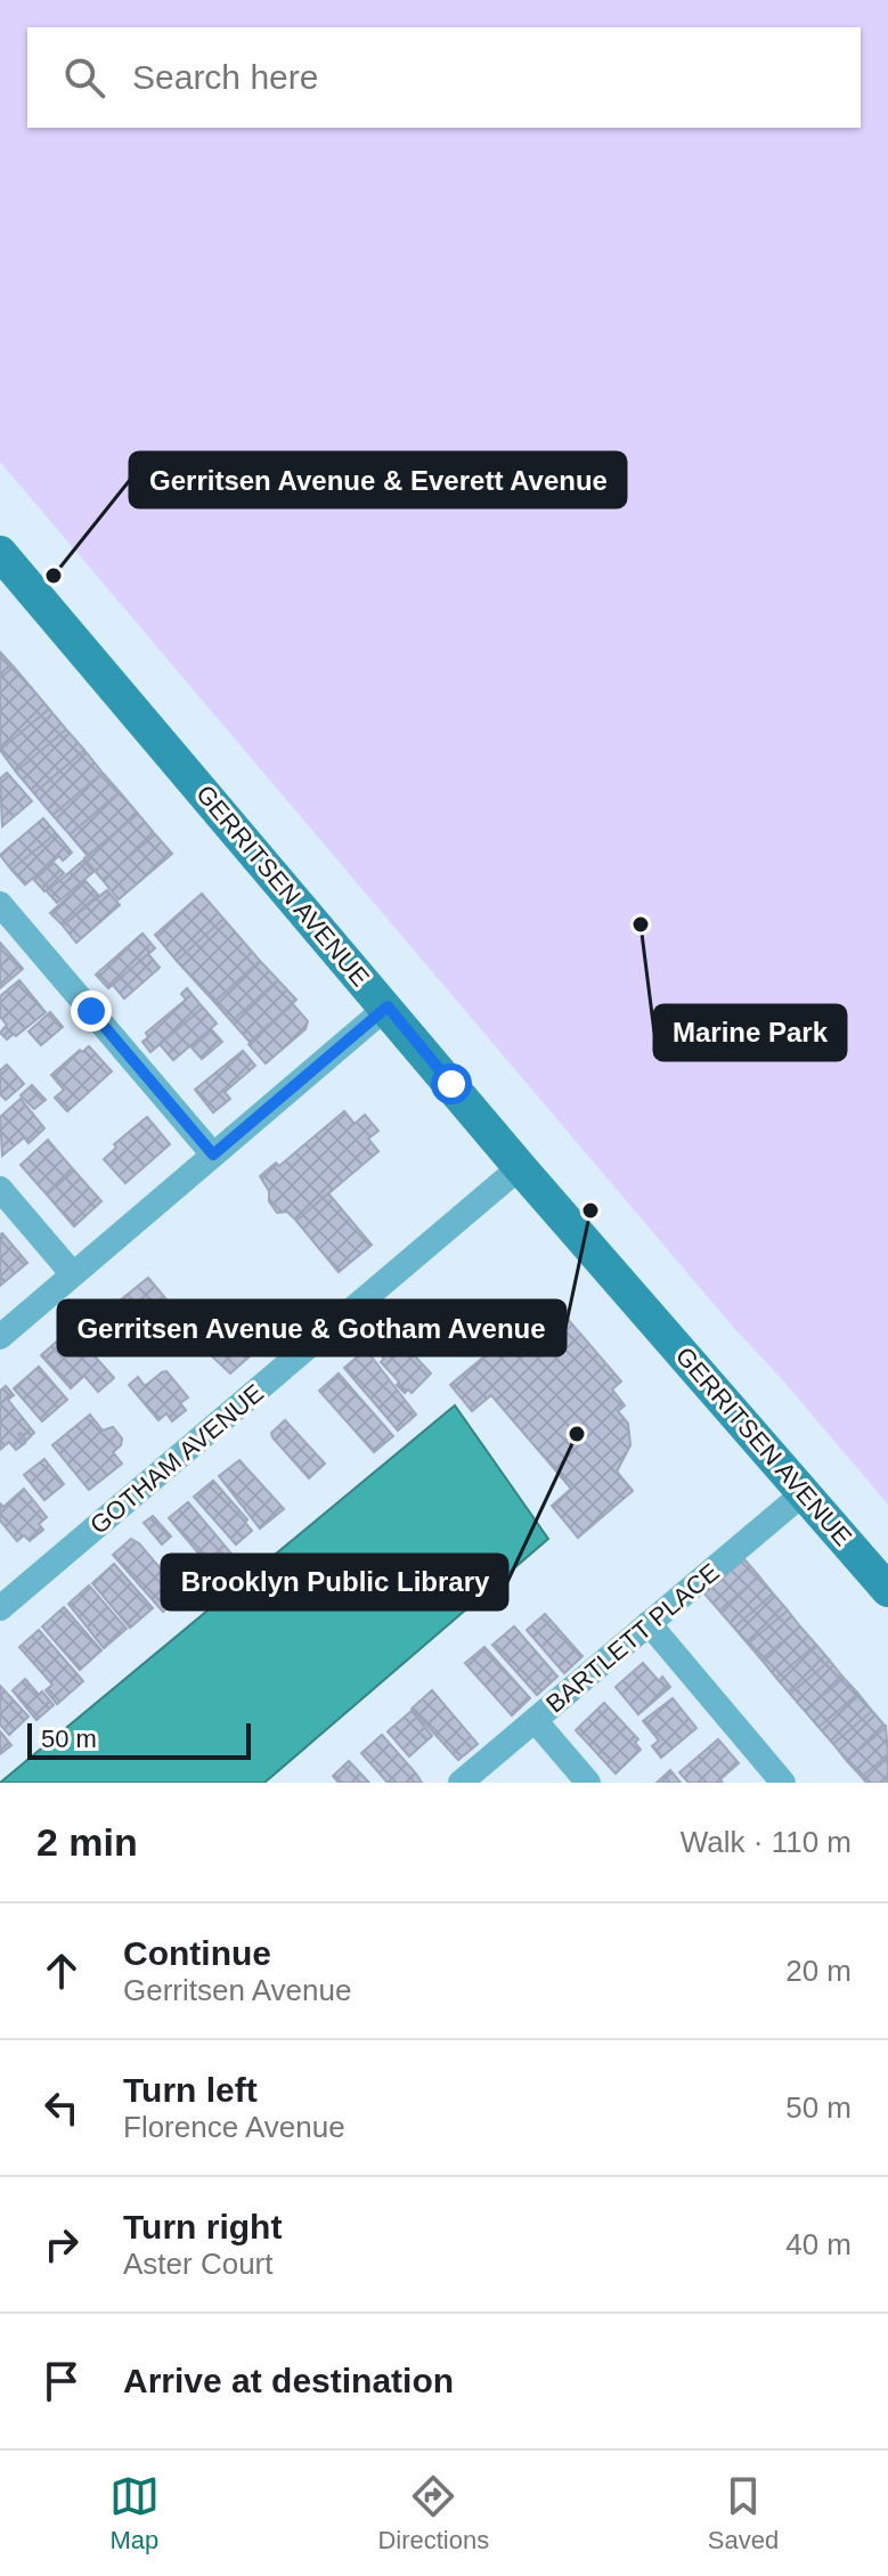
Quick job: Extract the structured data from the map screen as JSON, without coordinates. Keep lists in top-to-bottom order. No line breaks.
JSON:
{"streets":{"main road":["GERRITSEN AVENUE"],"street":["GOTHAM AVENUE","BARTLETT PLACE"]},"crossings":[["GERRITSEN AVENUE","GOTHAM AVENUE"],["GERRITSEN AVENUE","BARTLETT PLACE"]],"places":["Gerritsen Avenue & Everett Avenue","Marine Park","Gerritsen Avenue & Gotham Avenue","Brooklyn Public Library"],"scale_bar":"50 m","page":{"search":"Search here","scale":"50 m","heading":["2 min","Walk · 110 m"],"list":[["Continue","Gerritsen Avenue","20 m"],["Turn left","Florence Avenue","50 m"],["Turn right","Aster Court","40 m"],"Arrive at destination"],"nav":["Map","Directions","Saved"]}}
